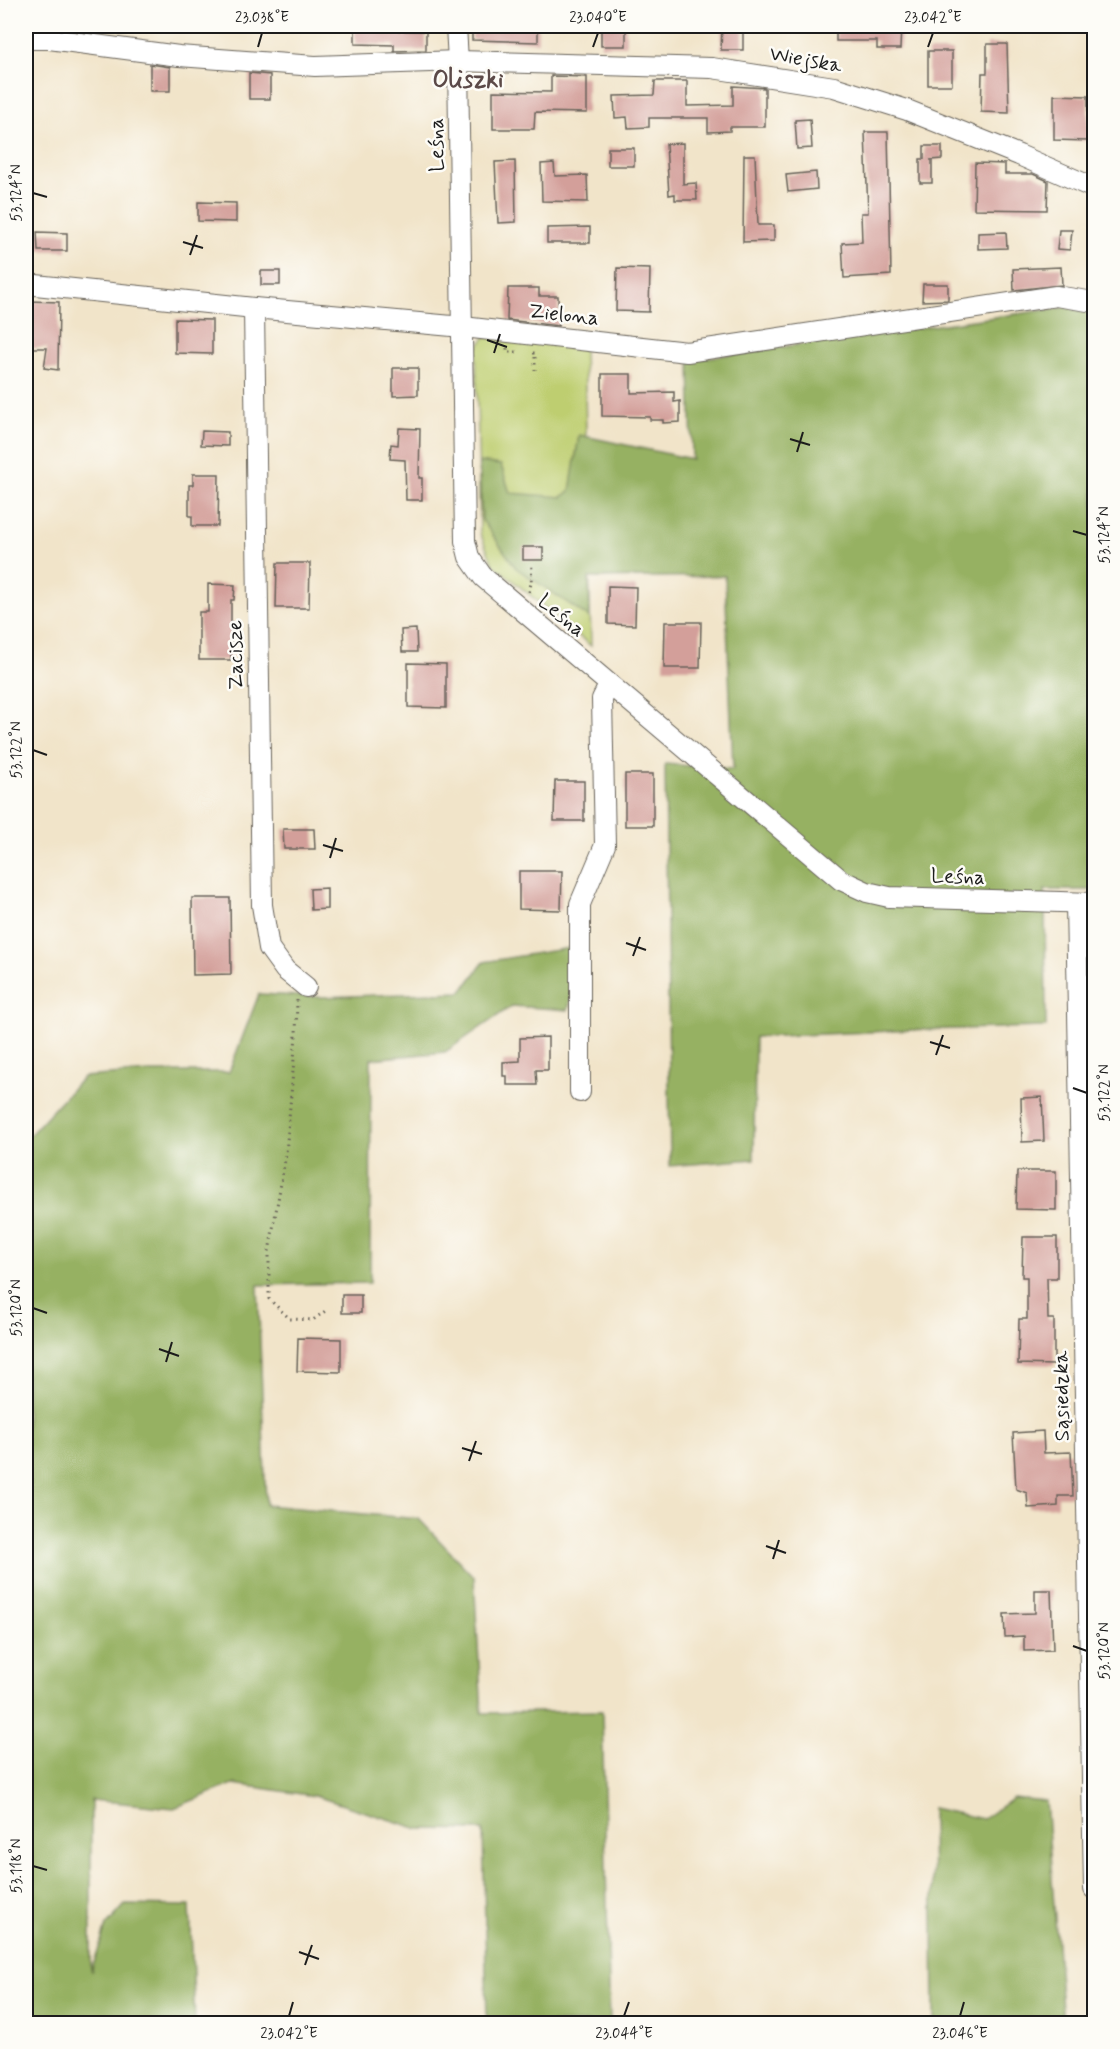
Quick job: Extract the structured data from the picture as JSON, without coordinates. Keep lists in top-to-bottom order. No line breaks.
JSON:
{"streets":{"street":["Wiejska","Leśna","Zielona","Zacisze","Sąsiedzka"]},"crossings":[["Wiejska","Leśna"],["Leśna","Zielona"],["Leśna","Sąsiedzka"],["Zielona","Zacisze"]],"districts":["Oliszki"],"coordinates":["23.038°E","23.040°E","23.042°E","53.124°N","53.122°N","53.120°N","53.118°N","23.044°E","23.046°E"]}
